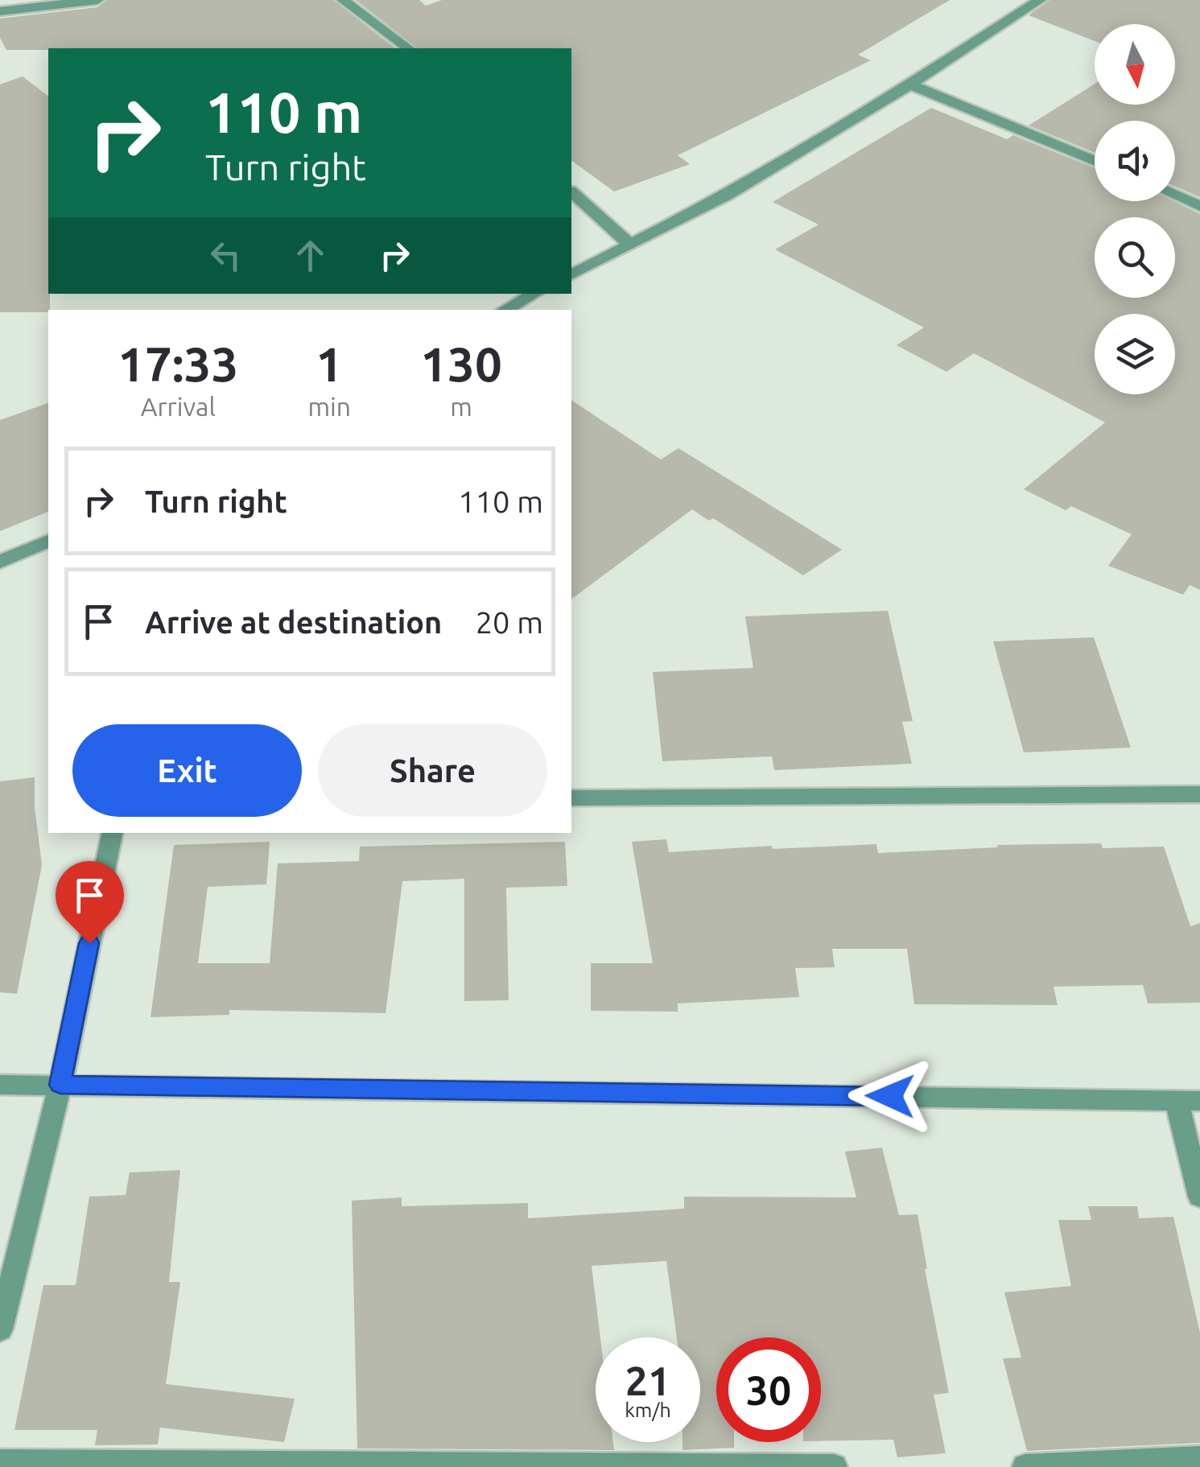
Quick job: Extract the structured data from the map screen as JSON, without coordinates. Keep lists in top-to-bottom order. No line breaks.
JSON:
{"north":"bottom","page":{"turn":["110 m","Turn right"],"eta":["17:33","Arrival","1","min","130","m"],"list":[{"name":"Turn right","value":"110 m"},{"name":"Arrive at destination","value":"20 m"}],"buttons":["Exit","Share"],"speed":"21 km/h","limit":"30"}}
